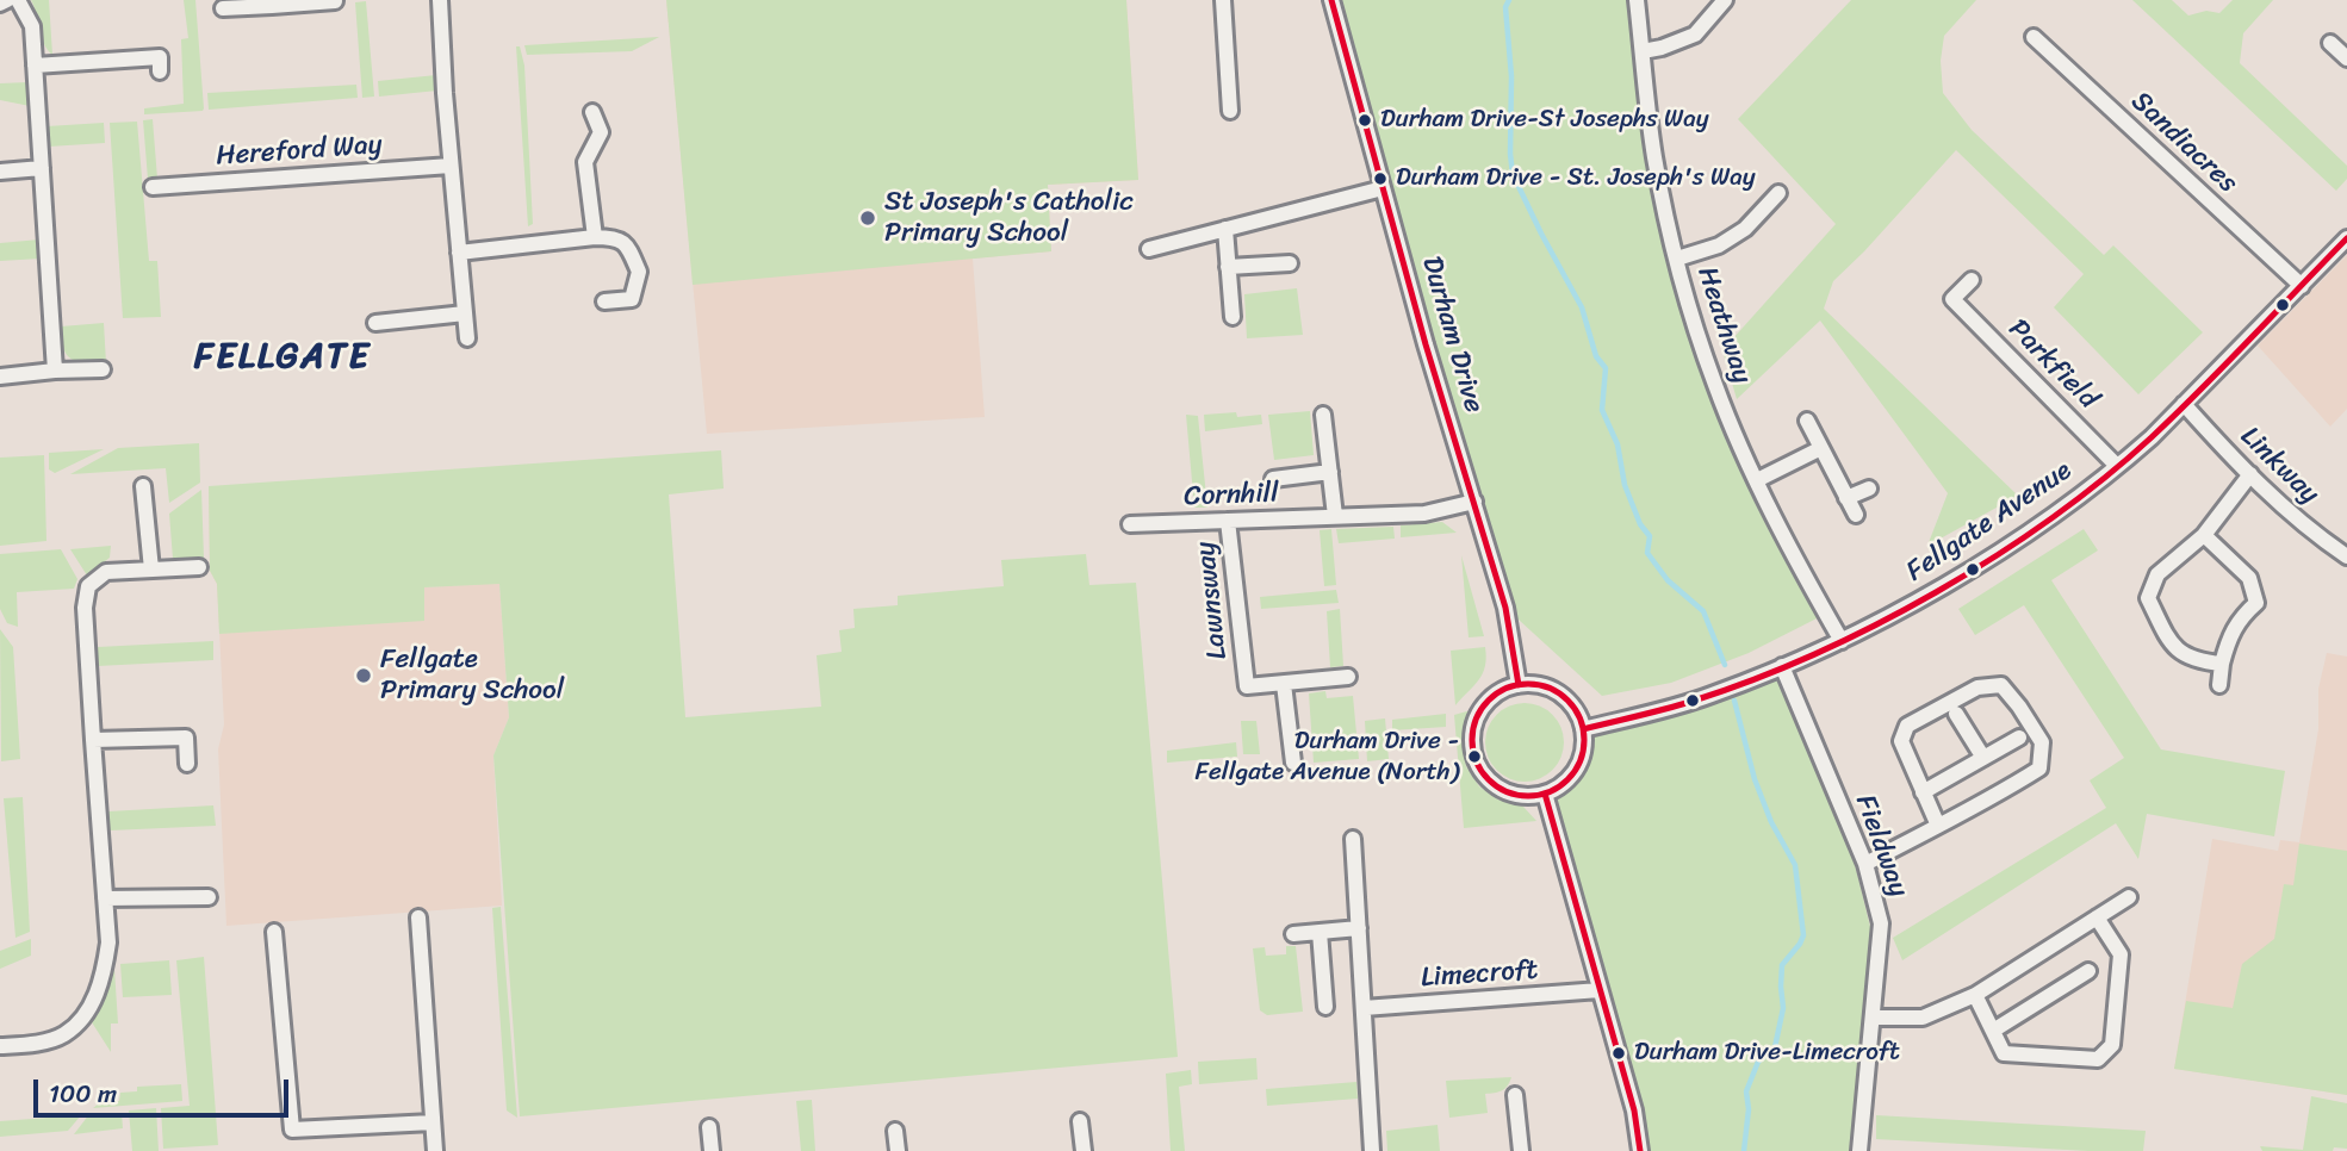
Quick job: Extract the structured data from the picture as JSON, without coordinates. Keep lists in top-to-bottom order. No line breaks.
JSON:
{"streets":{"street":["Sandiacres","Hereford Way","Heathway","Durham Drive","Parkfield","Linkway","Cornhill","Fellgate Avenue","Lawnsway","Fieldway","Limecroft"]},"crossings":[["Sandiacres","Fellgate Avenue"],["Heathway","Fellgate Avenue"],["Durham Drive","Cornhill"],["Durham Drive","Fellgate Avenue"],["Parkfield","Fellgate Avenue"],["Linkway","Fellgate Avenue"],["Cornhill","Lawnsway"],["Fellgate Avenue","Fieldway"]],"districts":["FELLGATE"],"places":["Durham Drive-St Josephs Way","Durham Drive - St. Joseph's Way","St Joseph's Catholic Primary School","Fellgate Primary School","Durham Drive - Fellgate Avenue (North)","Durham Drive-Limecroft"],"scale_bar":"100 m"}
